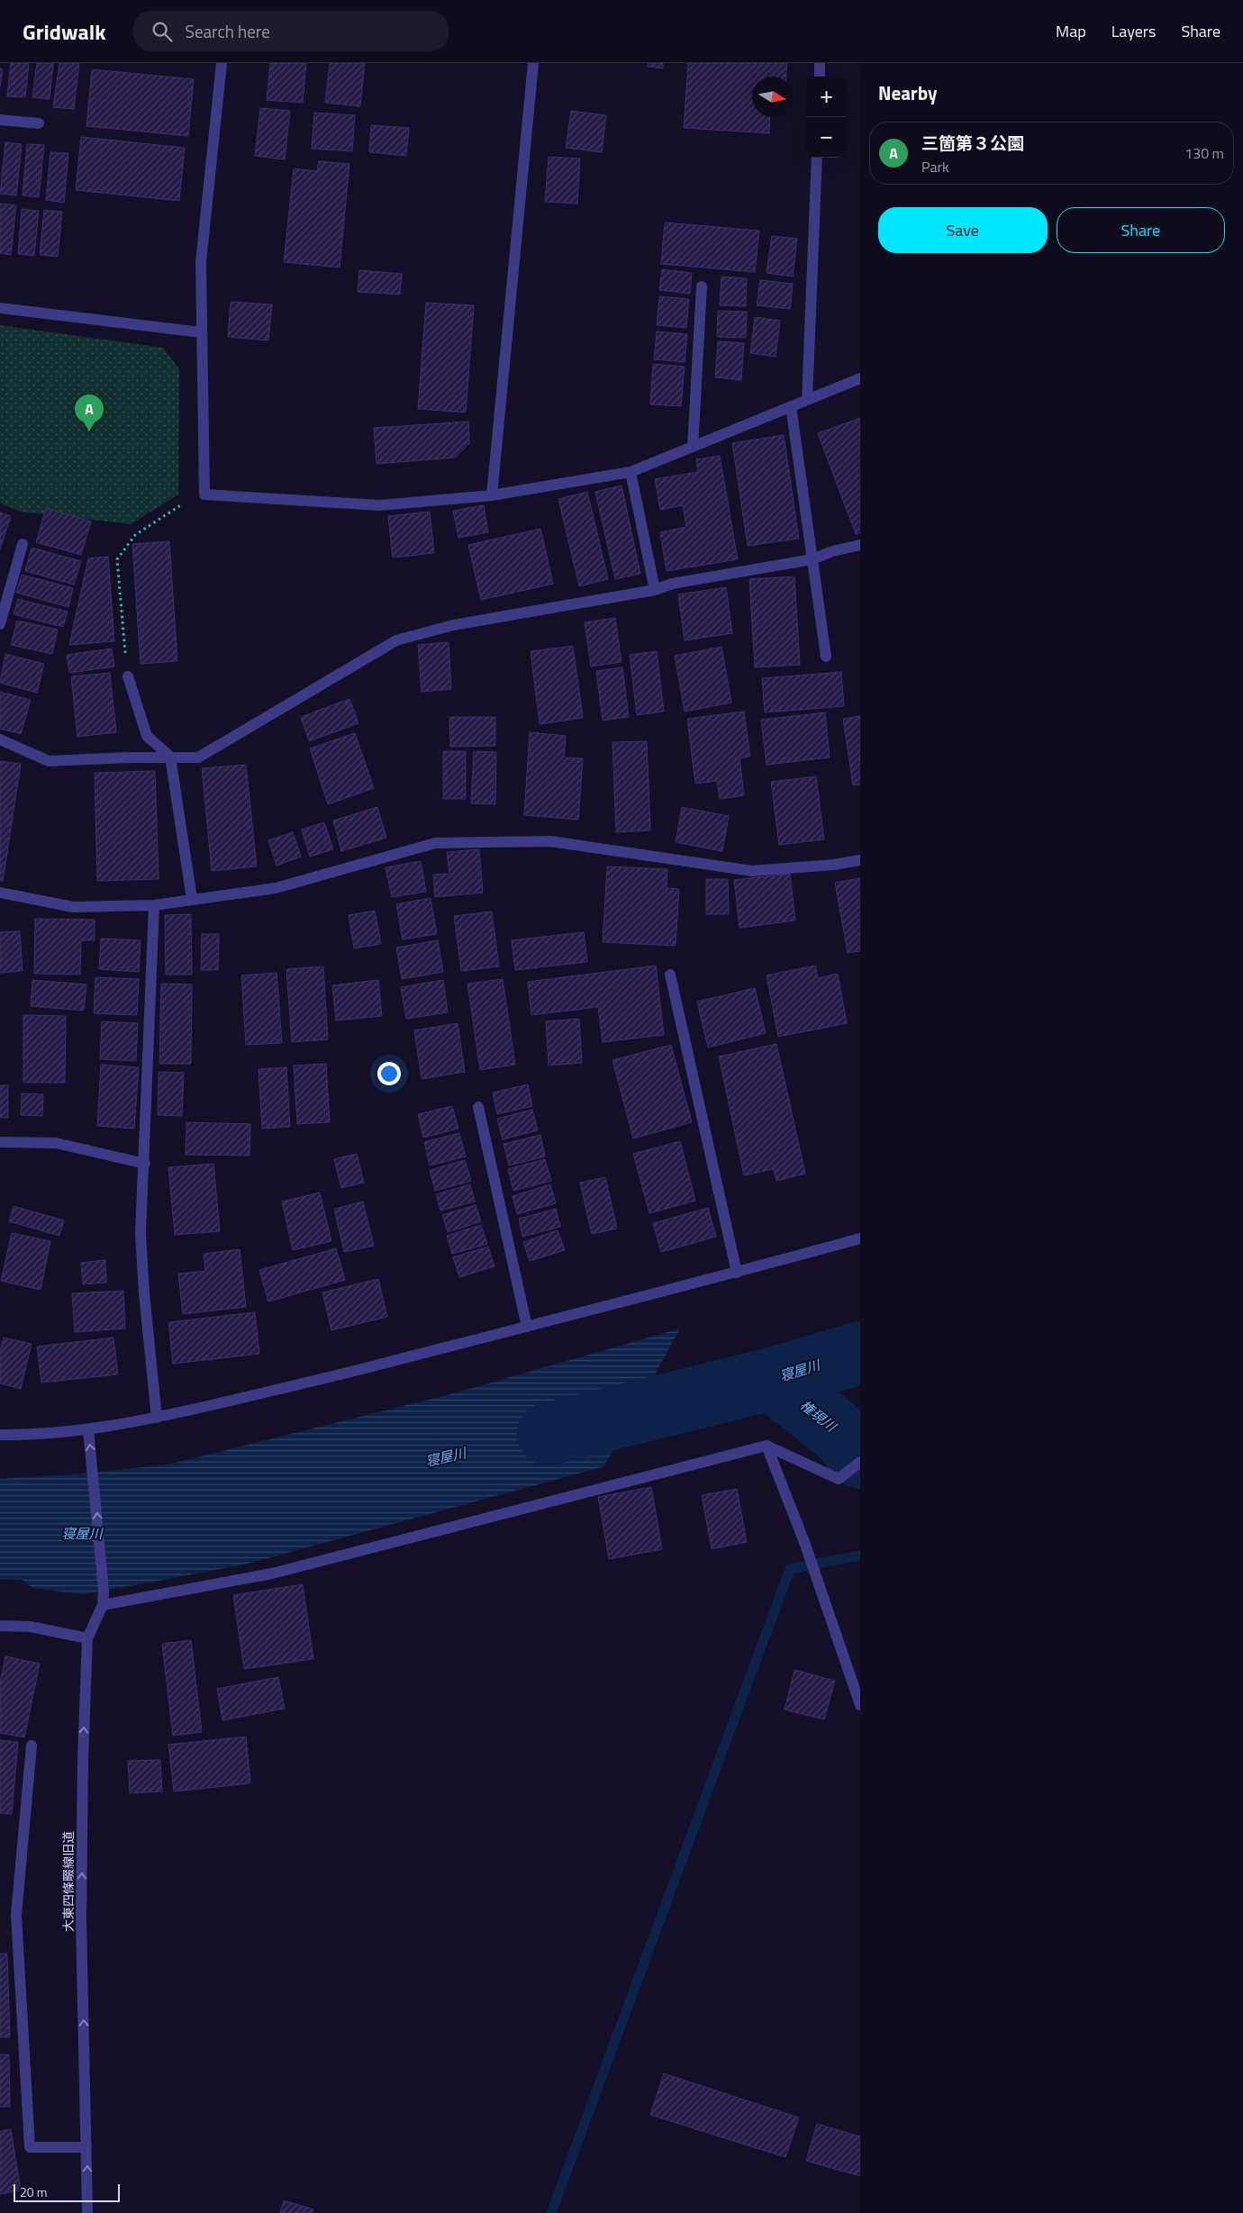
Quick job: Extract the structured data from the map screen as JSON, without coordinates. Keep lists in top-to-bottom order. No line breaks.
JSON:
{"streets":{"street":["大東四條畷線旧道"]},"one_way":["大東四條畷線旧道"],"water":["寝屋川","権現川"],"scale_bar":"20 m","north":"right","page":{"header":"Gridwalk","search":"Search here","nav":["Map","Layers","Share"],"heading":"Nearby","map_buttons":["+","−"],"list":[{"mark":"A","name":"三箇第３公園","note":"Park","value":"130 m"}],"buttons":["Save","Share"],"pins":"A","scale":"20 m"}}
